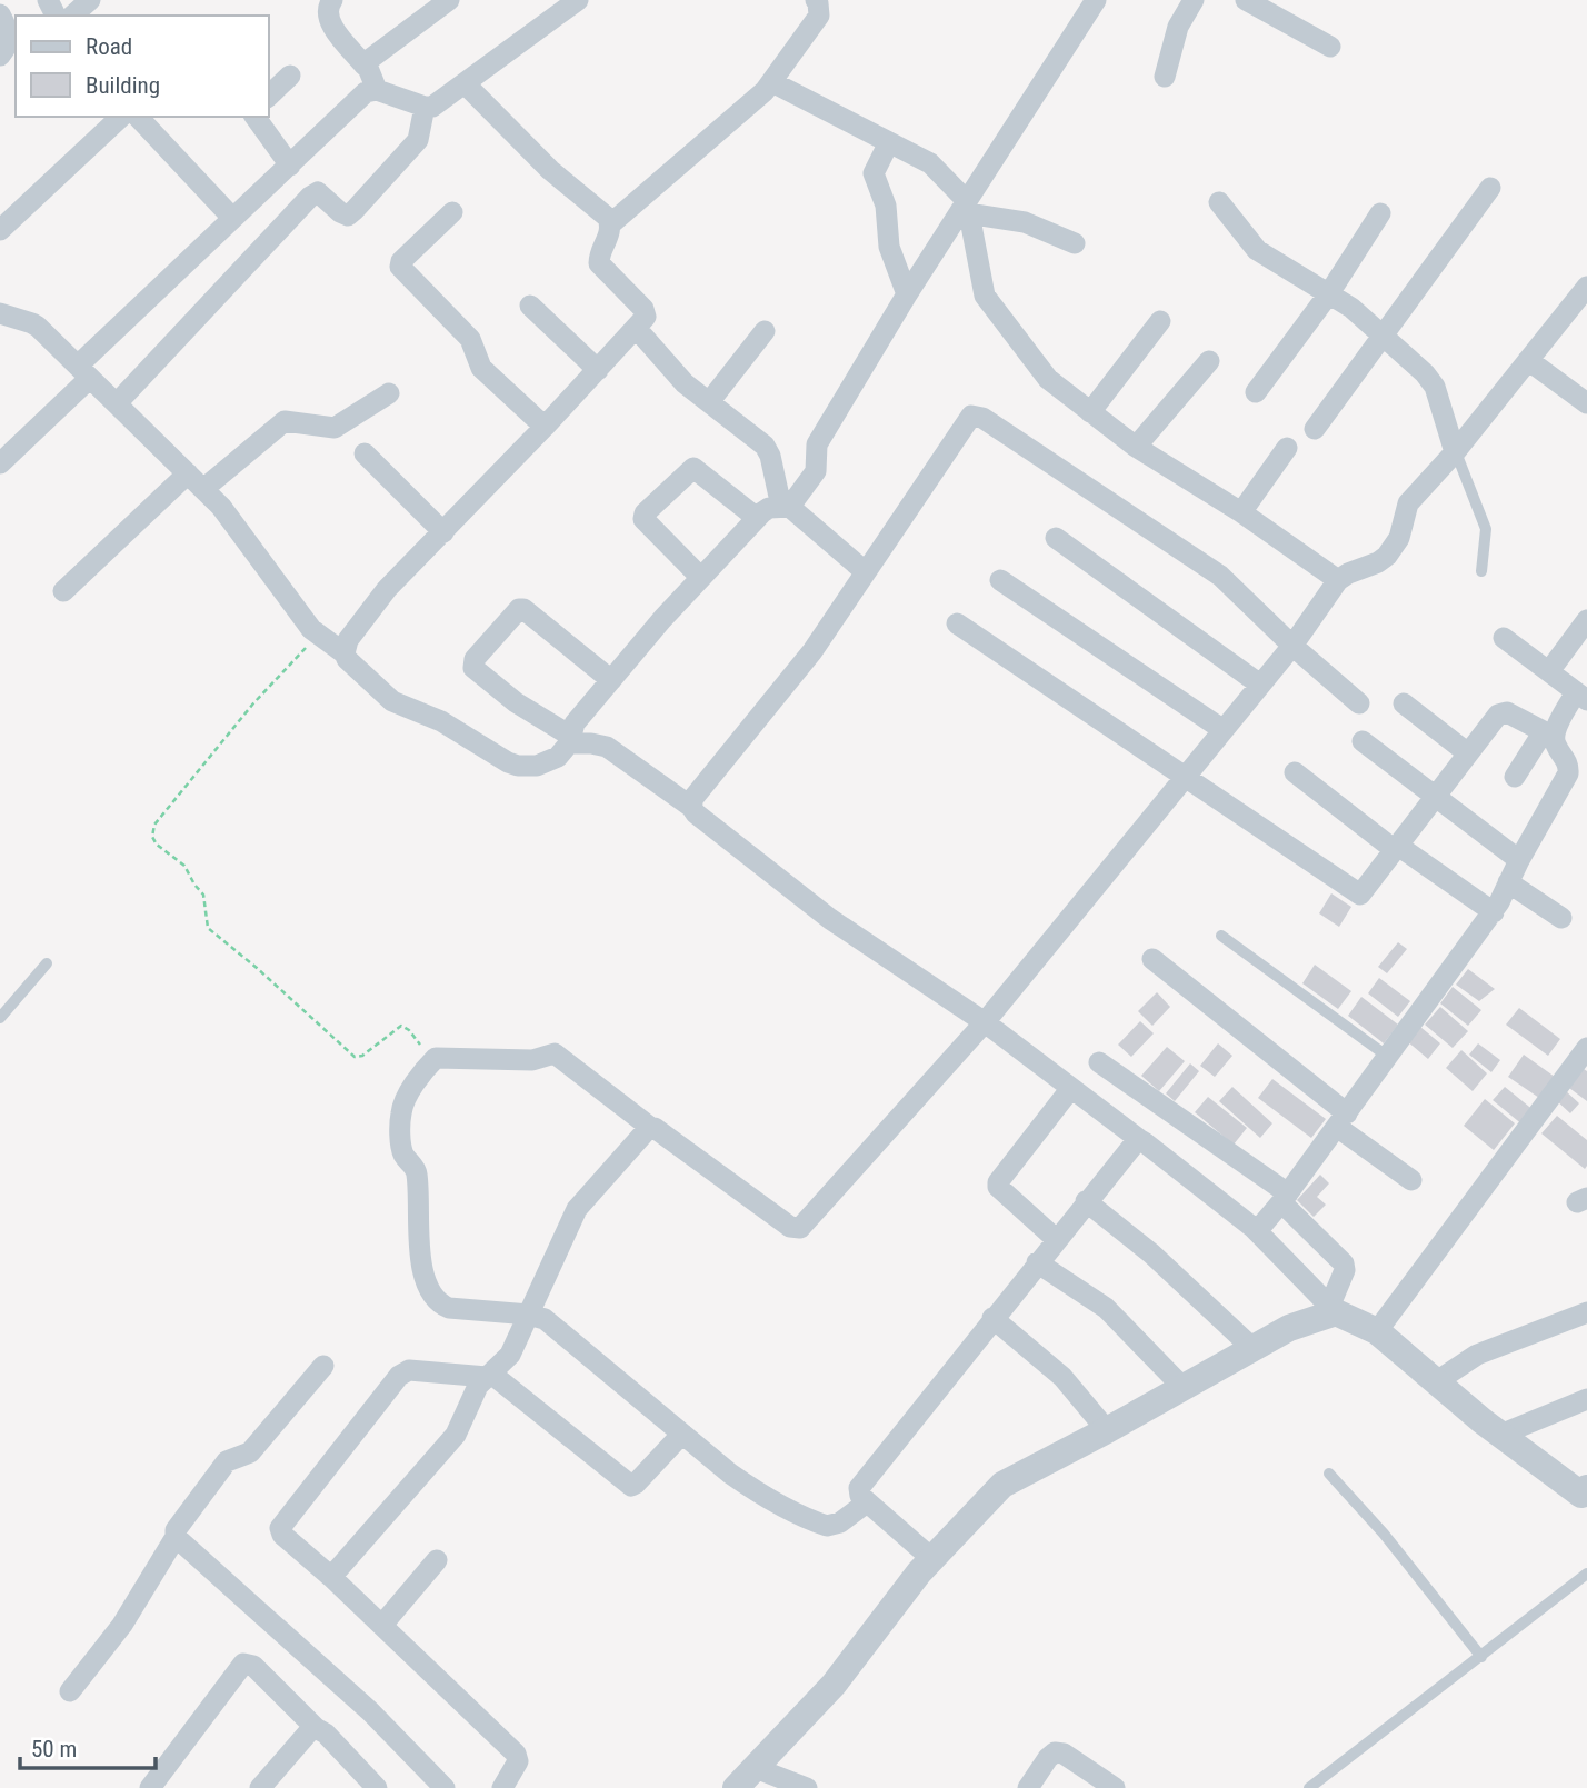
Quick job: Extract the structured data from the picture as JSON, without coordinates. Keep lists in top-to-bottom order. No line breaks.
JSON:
{"legend":["Road","Building"],"scale_bar":"50 m"}
